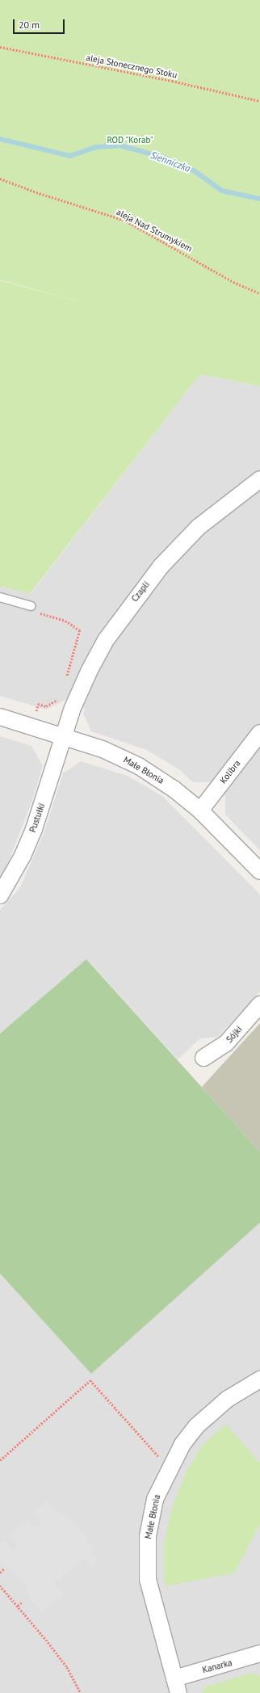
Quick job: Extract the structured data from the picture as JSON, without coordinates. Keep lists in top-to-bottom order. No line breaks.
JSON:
{"streets":{"street":["Czapli","Małe Błonia","Kolibra","Pustułki","Sójki","Kanarka"],"path":["aleja Słonecznego Stoku","aleja Nad Strumykiem"]},"crossings":[["Czapli","Małe Błonia"],["Czapli","Pustułki"],["Małe Błonia","Kolibra"],["Małe Błonia","Pustułki"],["Małe Błonia","Kanarka"]],"water":["Sienniczka"],"parks":["ROD \"Korab\""],"scale_bar":"20 m"}
